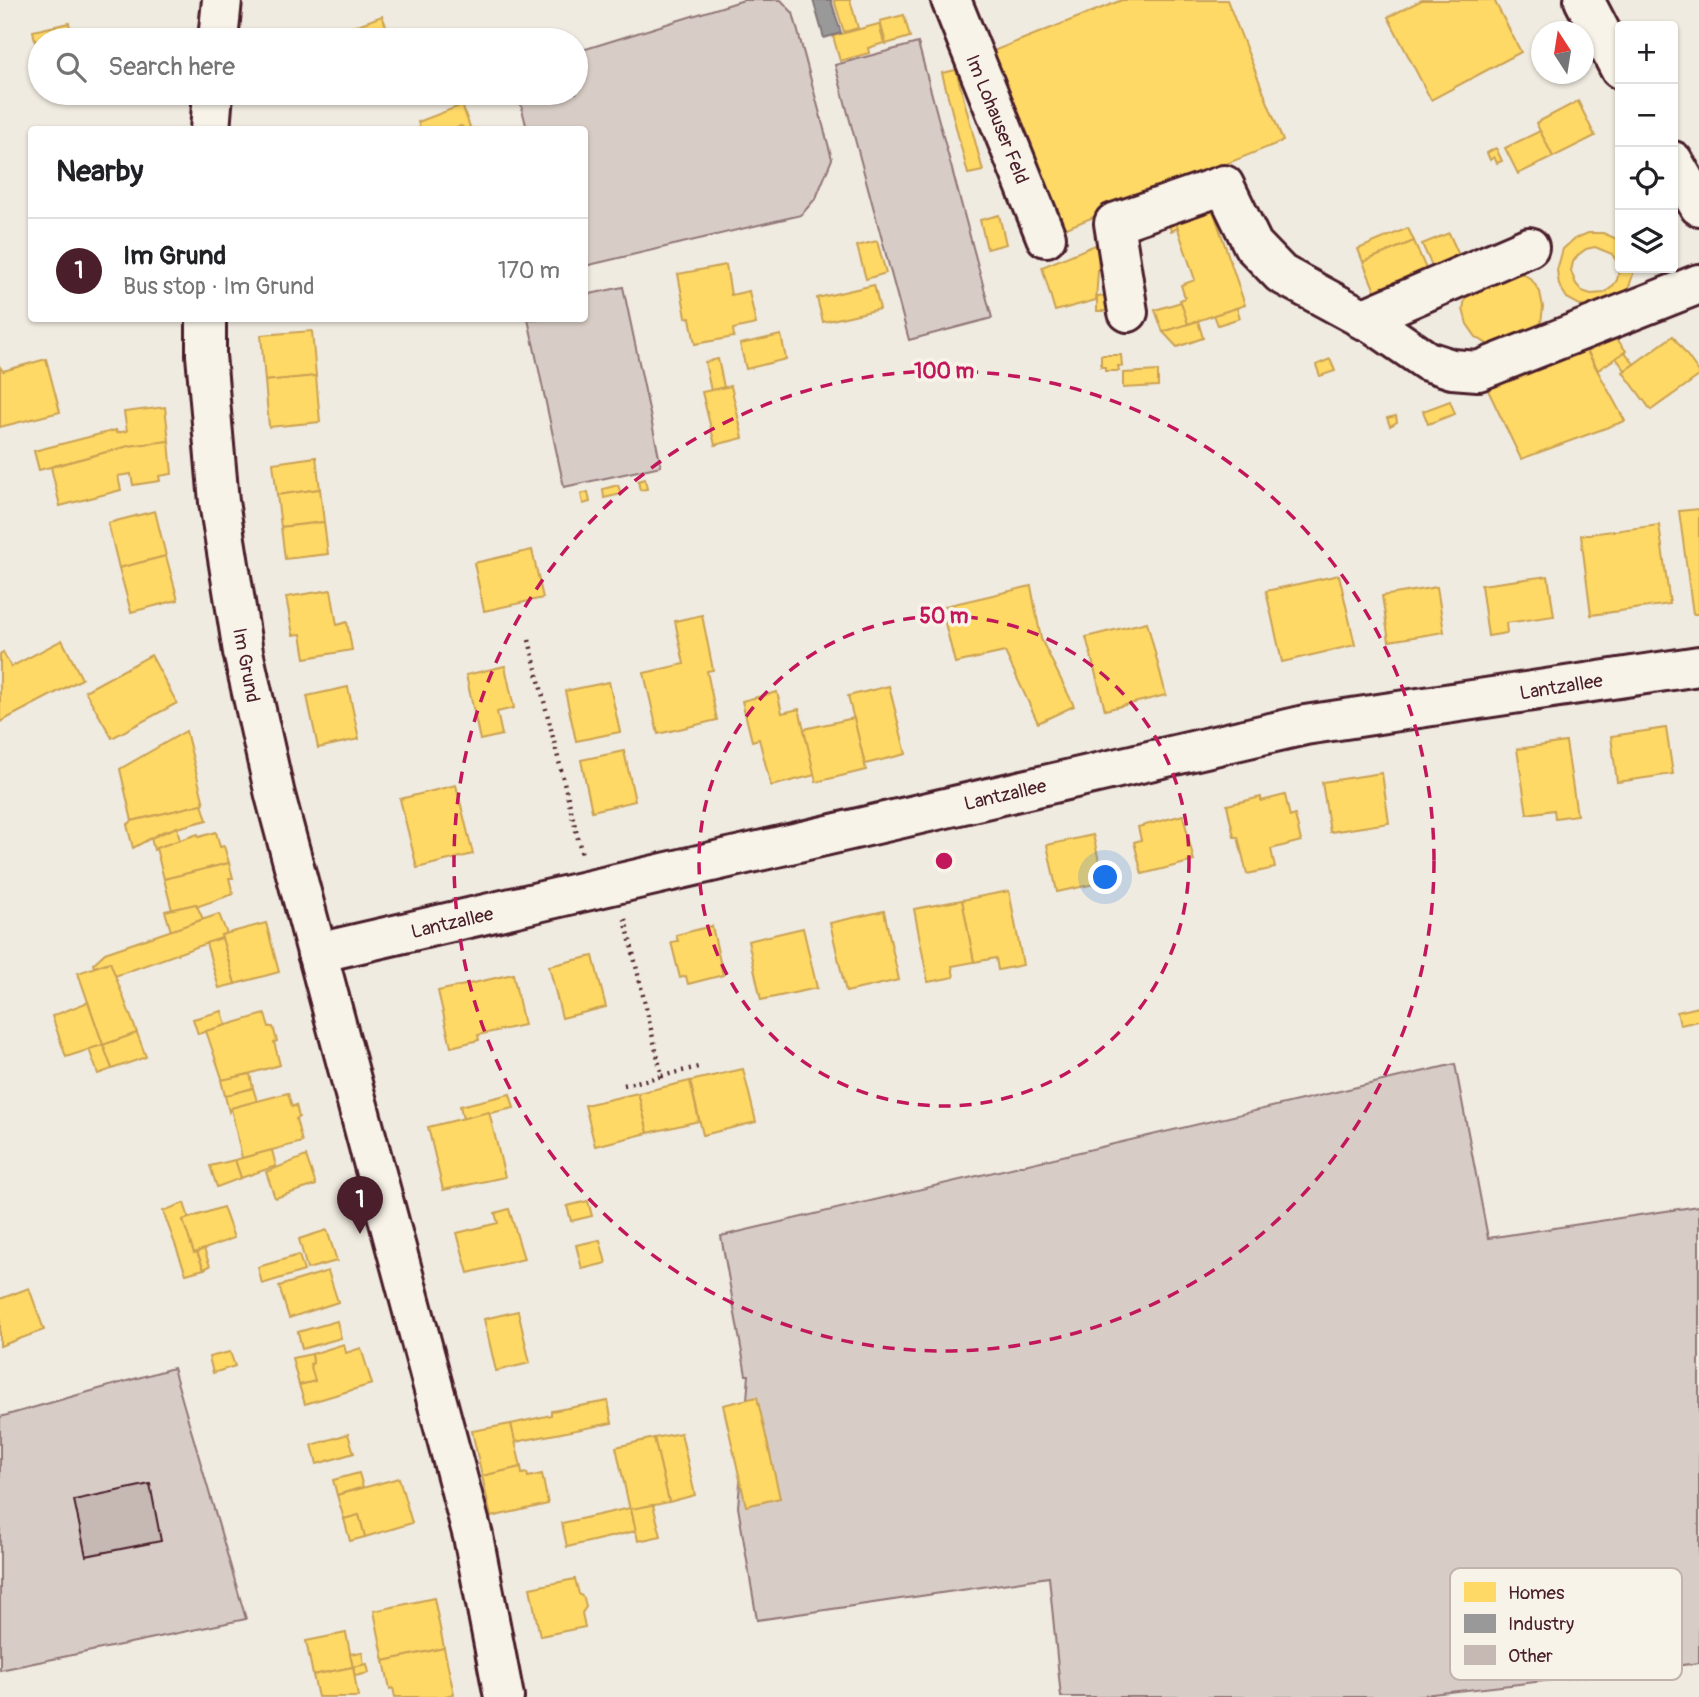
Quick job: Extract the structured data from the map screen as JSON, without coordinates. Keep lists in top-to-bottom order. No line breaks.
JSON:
{"streets":{"street":["Im Lohauser Feld","Im Grund","Lantzallee"]},"crossings":[["Im Grund","Lantzallee"]],"legend":["Homes","Industry","Other"],"north":"top","page":{"map_buttons":["+","−"],"search":"Search here","heading":"Nearby","list":[{"mark":"1","name":"Im Grund","note":"Bus stop · Im Grund","value":"170 m"}],"pins":"1"},"rings":["100 m","50 m"]}
